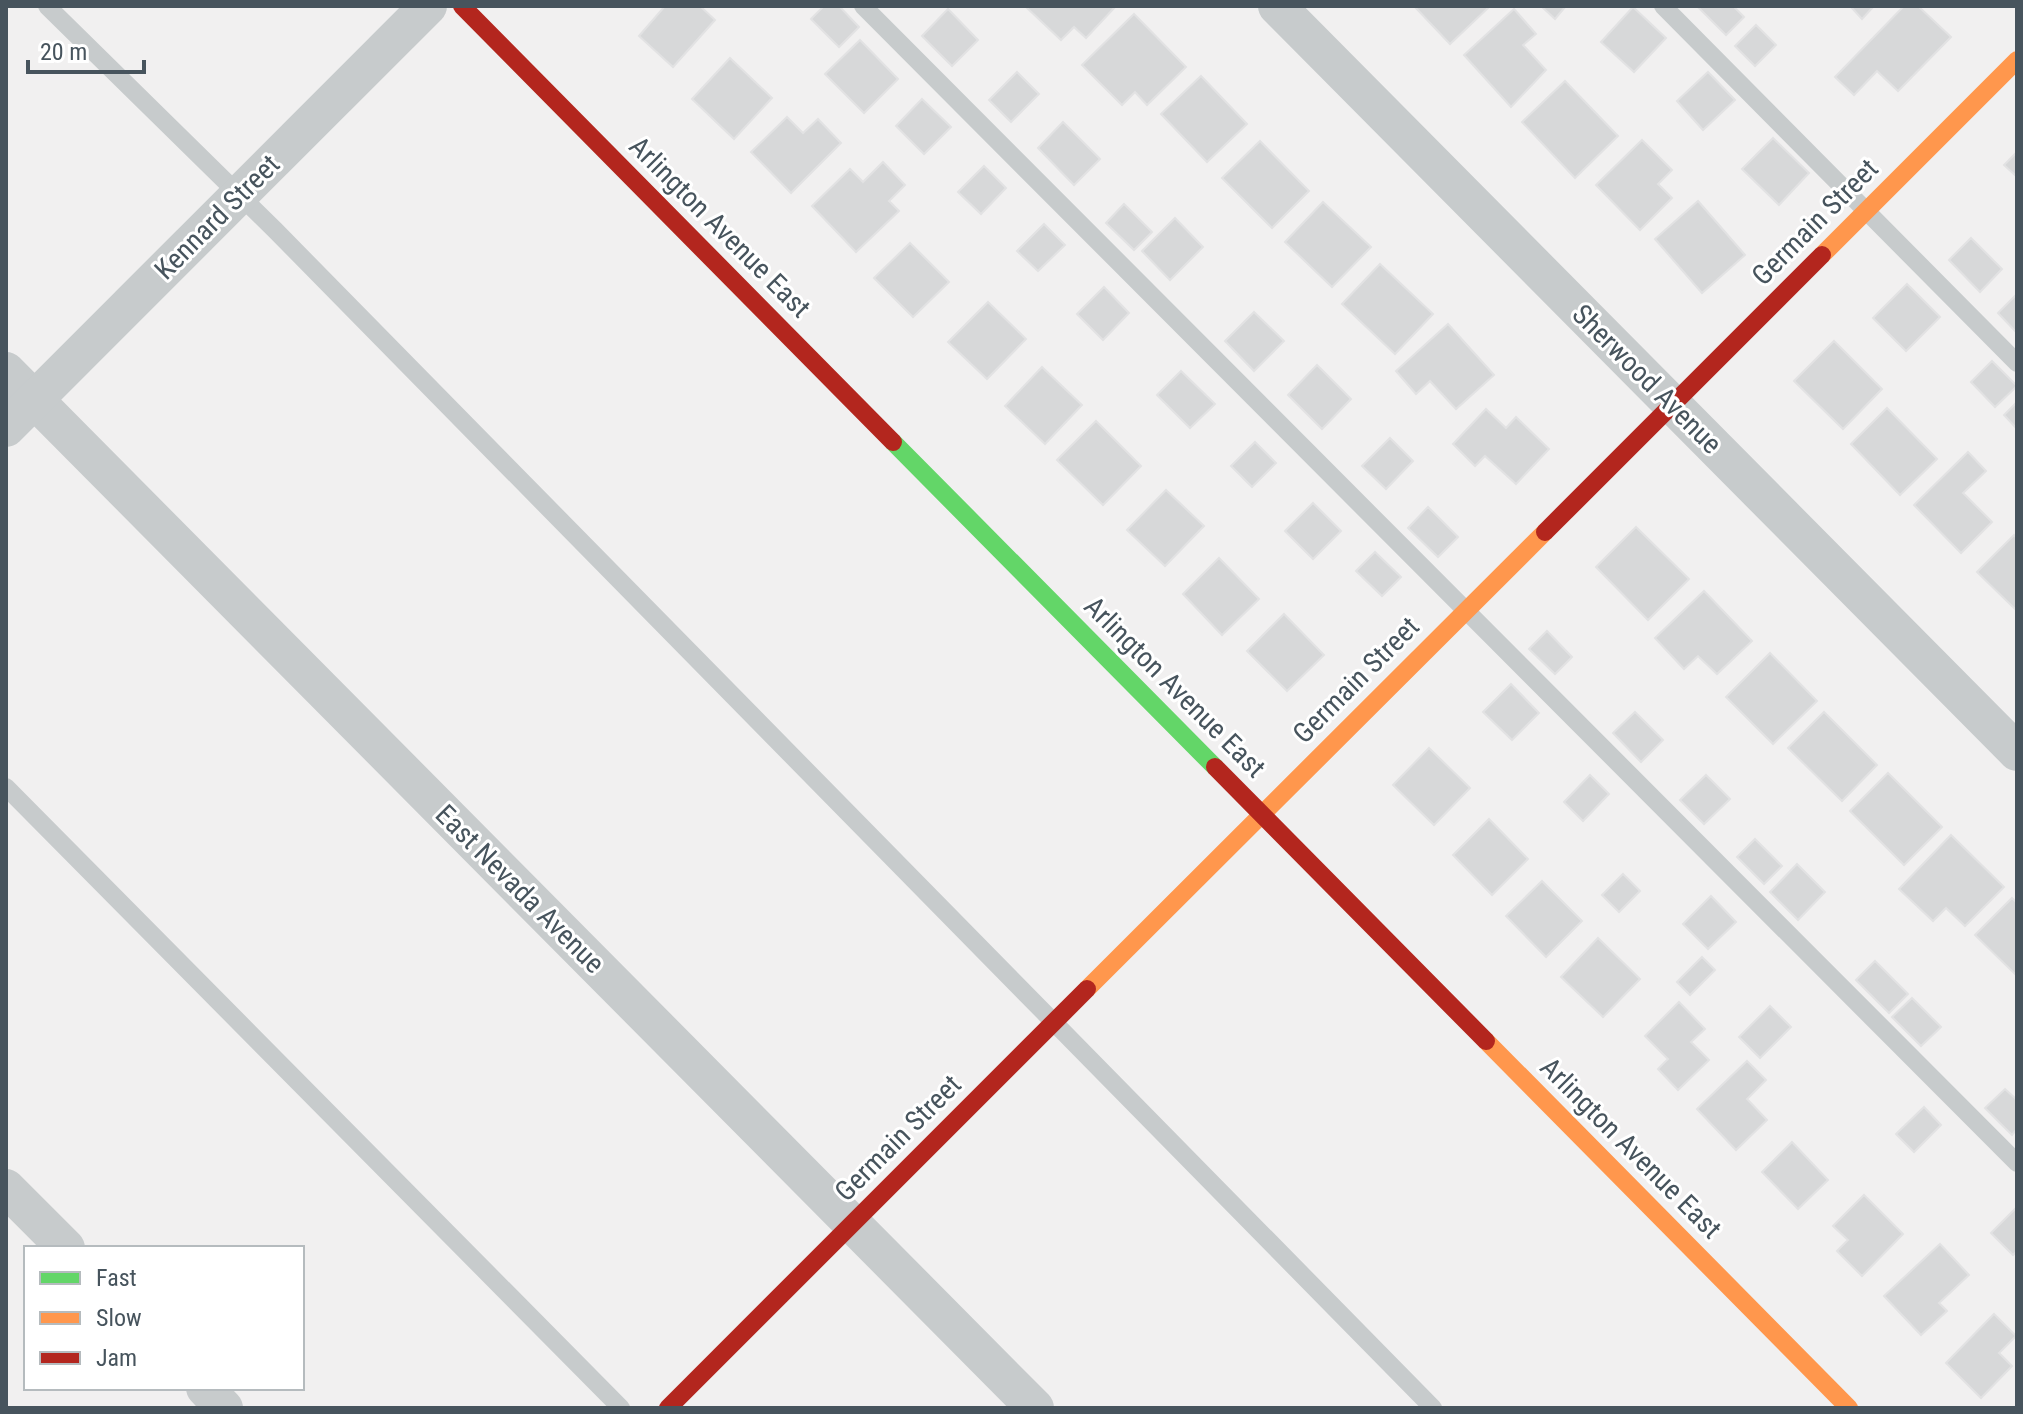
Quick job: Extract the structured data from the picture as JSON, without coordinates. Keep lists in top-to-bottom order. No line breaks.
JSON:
{"streets":{"street":["Kennard Street","Germain Street","Arlington Avenue East","Sherwood Avenue","East Nevada Avenue"]},"crossings":[["Kennard Street","East Nevada Avenue"],["Germain Street","Arlington Avenue East"],["Germain Street","Sherwood Avenue"],["Germain Street","East Nevada Avenue"]],"legend":["Fast","Slow","Jam"],"scale_bar":"20 m"}
